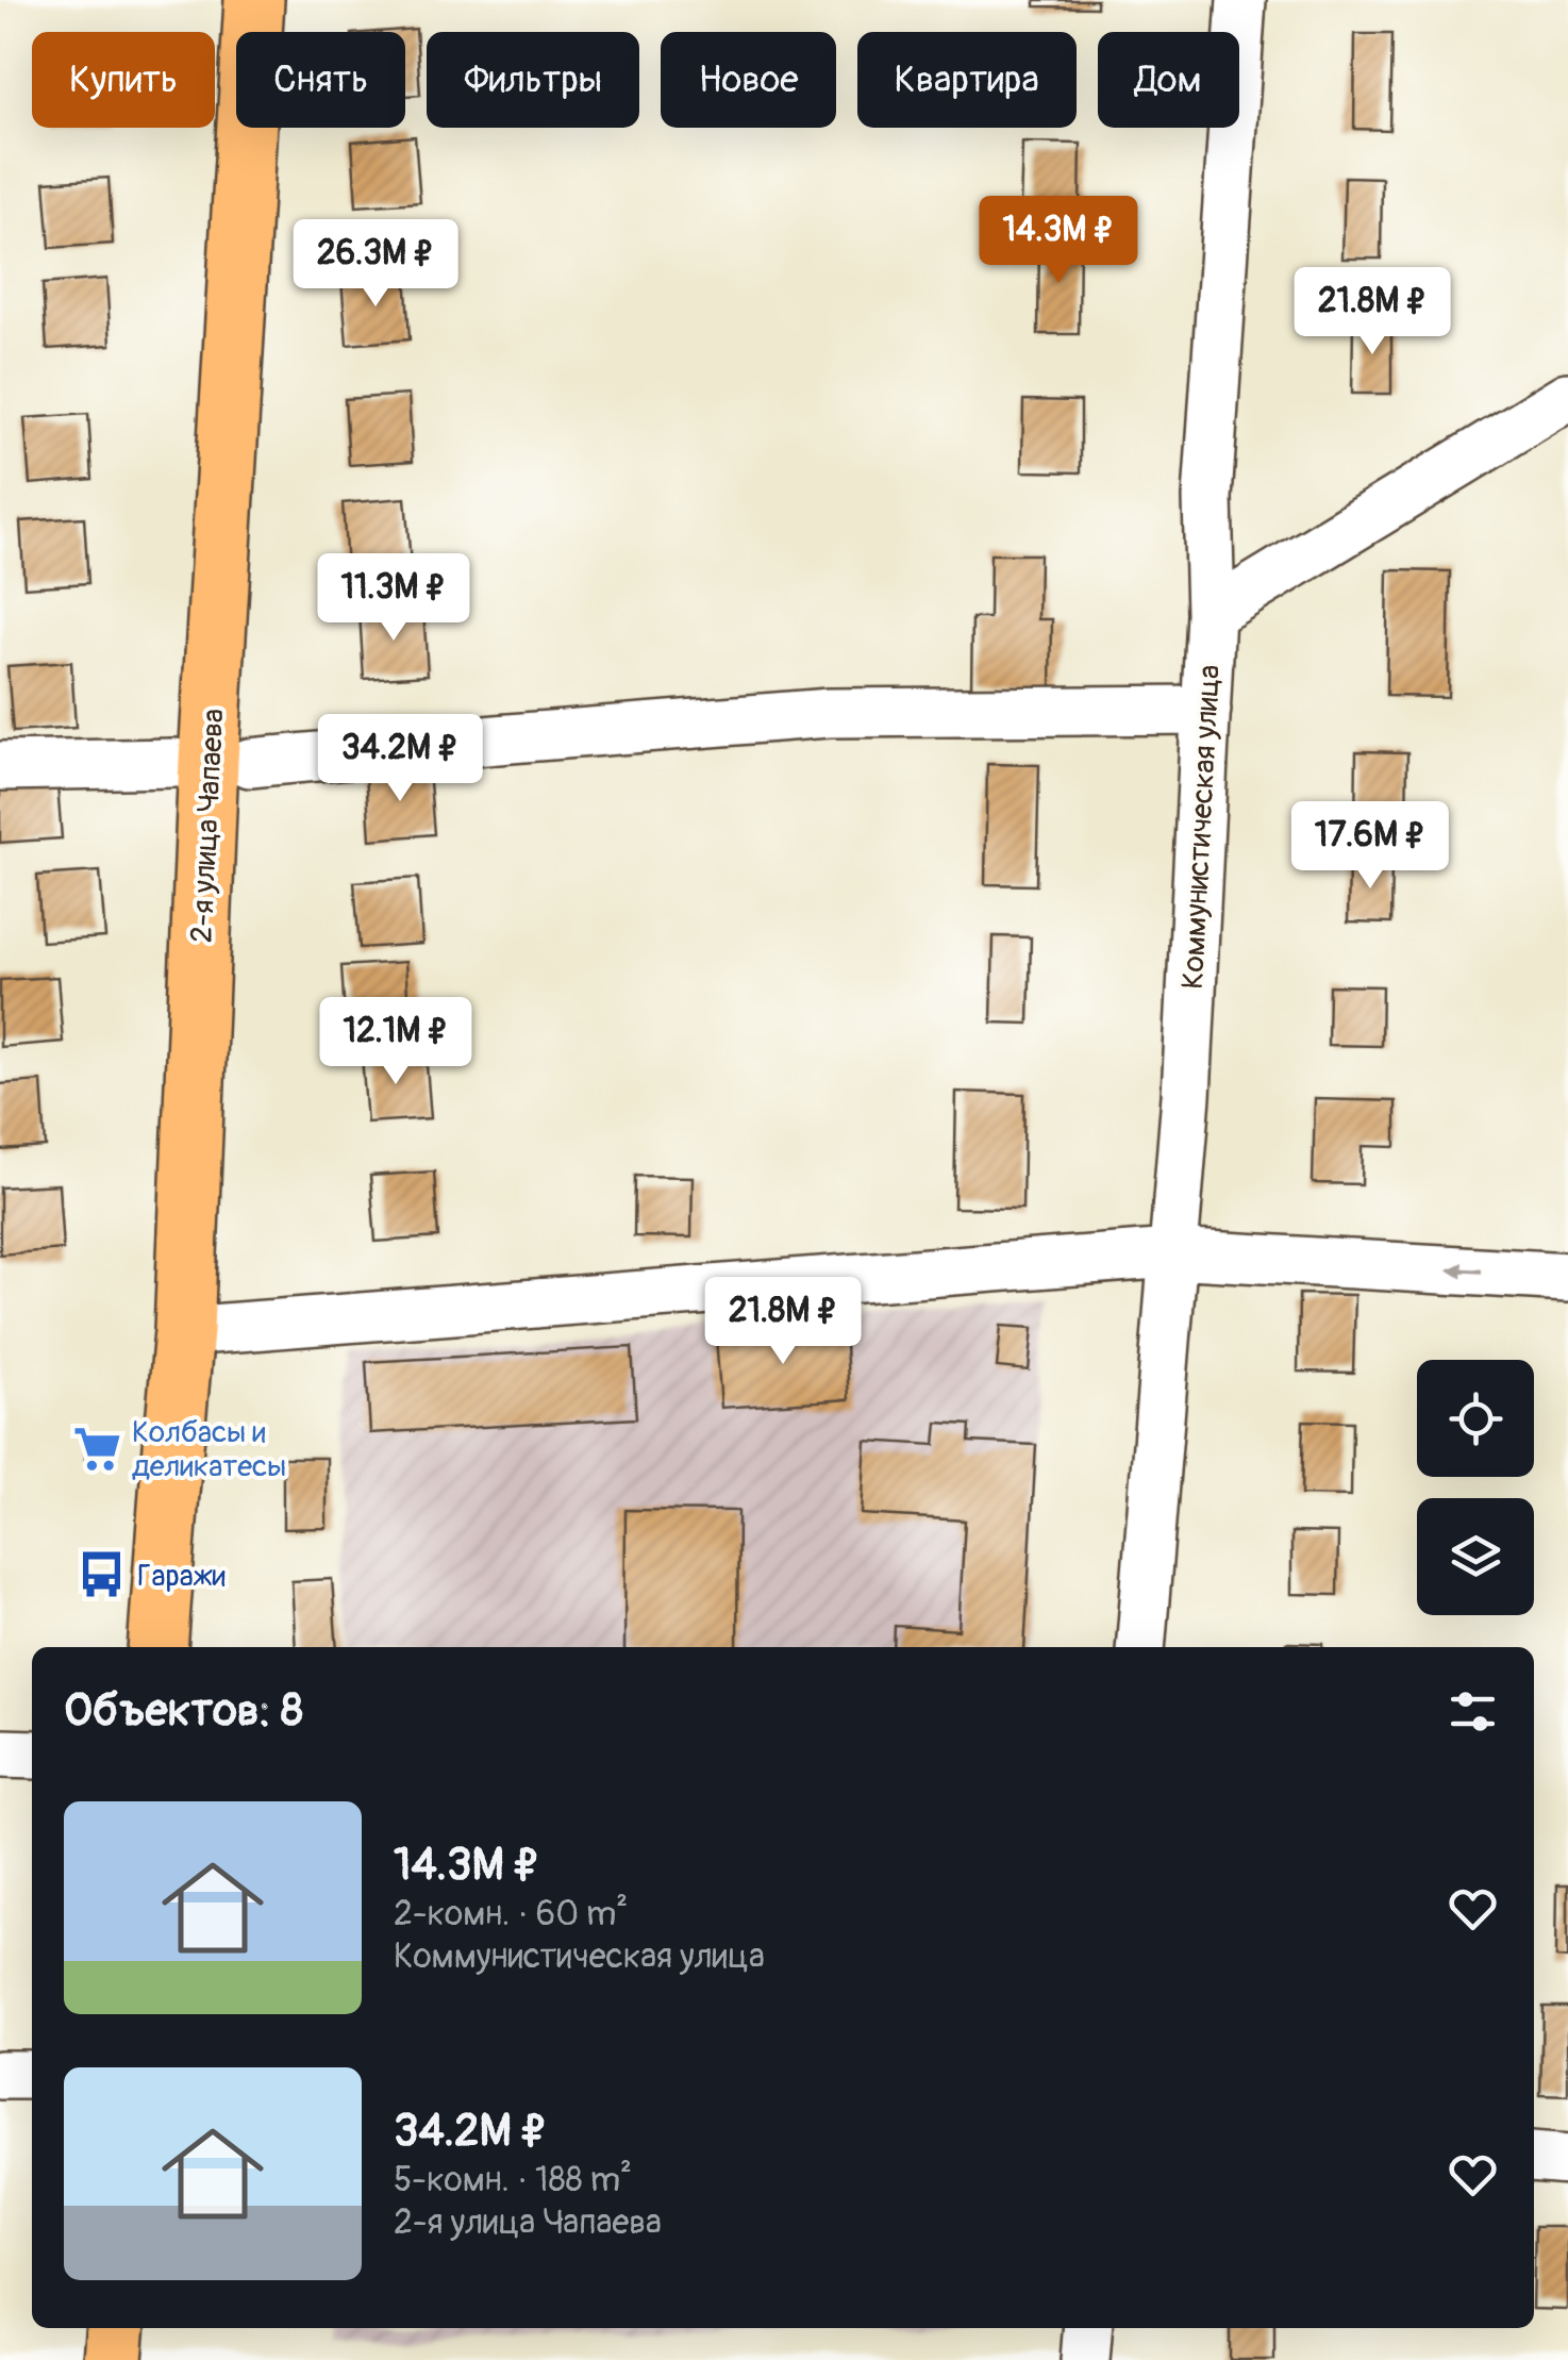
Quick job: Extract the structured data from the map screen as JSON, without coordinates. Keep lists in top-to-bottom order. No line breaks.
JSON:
{"streets":{"main road":["2-я улица Чапаева"],"street":["Коммунистическая улица"]},"places":{"supermarket":["Колбасы и деликатесы"],"bus stop":["Гаражи"]},"page":{"chip":["Купить","Снять","Фильтры","Новое","Квартира","Дом"],"price":["14.3M ₽","26.3M ₽","21.8M ₽","11.3M ₽","34.2M ₽","17.6M ₽","12.1M ₽","21.8M ₽"],"heading":"Объектов: 8","list":[{"name":"14.3M ₽","note":"2-комн. · 60 m² · Коммунистическая улица"},{"name":"34.2M ₽","note":"5-комн. · 188 m² · 2-я улица Чапаева"}]}}
